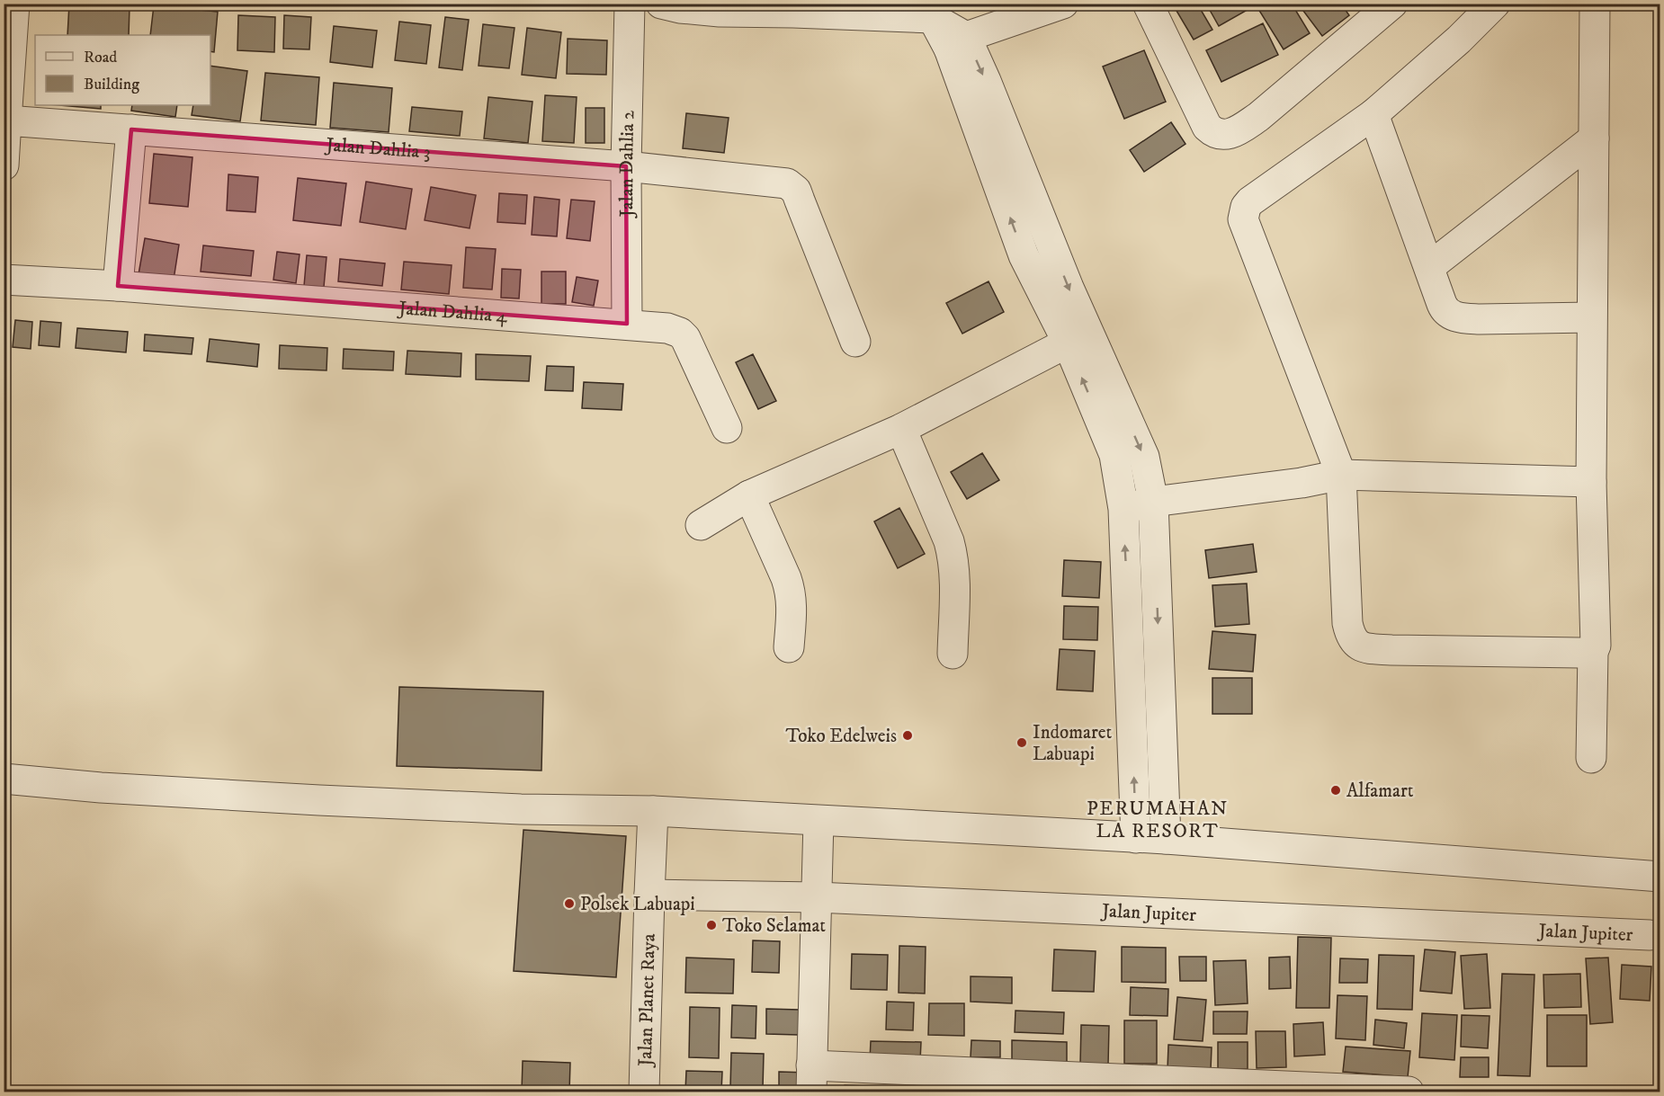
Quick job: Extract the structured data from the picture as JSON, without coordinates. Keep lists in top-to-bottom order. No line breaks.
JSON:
{"streets":{"street":["Jalan Dahlia 3","Jalan Dahlia 2","Jalan Dahlia 4","Jalan Jupiter","Jalan Planet Raya"]},"crossings":[["Jalan Dahlia 3","Jalan Dahlia 2"],["Jalan Dahlia 2","Jalan Dahlia 4"],["Jalan Jupiter","Jalan Planet Raya"]],"districts":["PERUMAHAN LA RESORT"],"places":["Toko Edelweis","Indomaret Labuapi","Alfamart","Polsek Labuapi","Toko Selamat"],"legend":["Road","Building"]}
